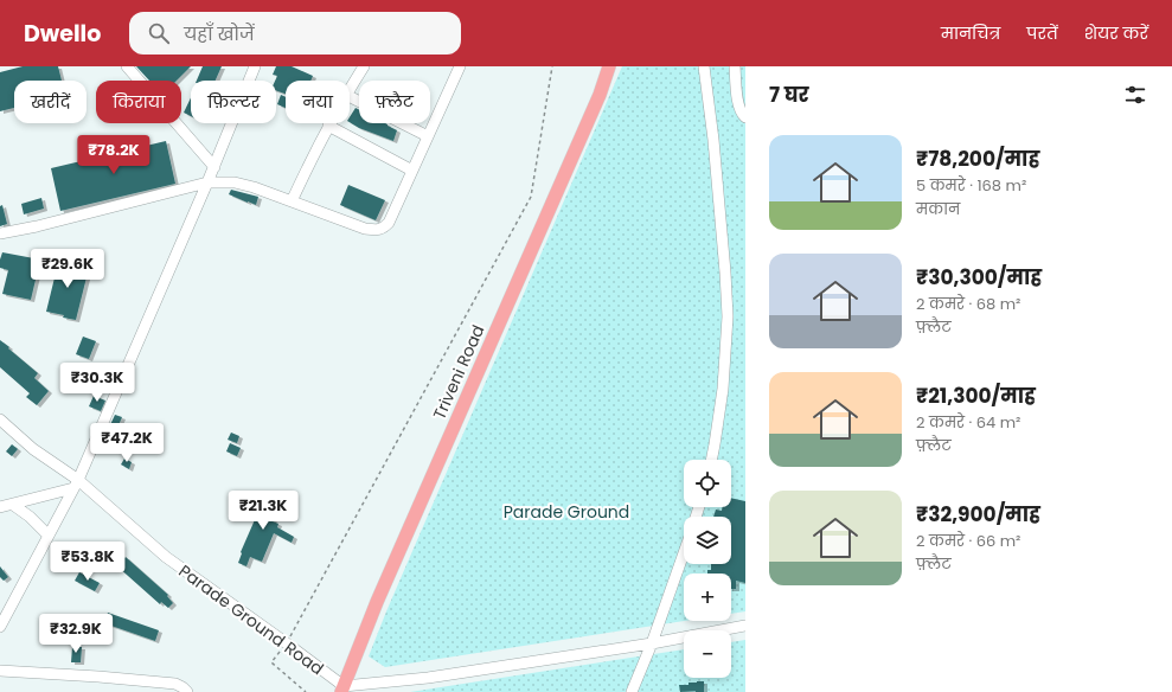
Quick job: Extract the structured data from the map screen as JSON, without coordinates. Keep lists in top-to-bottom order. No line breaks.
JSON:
{"streets":{"main road":["Triveni Road"],"street":["Parade Ground Road"]},"crossings":[["Triveni Road","Parade Ground Road"]],"parks":["Parade Ground"],"page":{"header":"Dwello","search":"यहाँ खोजें","nav":["मानचित्र","परतें","शेयर करें"],"heading":"7 घर","chip":["खरीदें","किराया","फ़िल्टर","नया","फ़्लैट"],"list":[{"name":"₹78,200/माह","note":"5 कमरे · 168 m² · मकान"},{"name":"₹30,300/माह","note":"2 कमरे · 68 m² · फ़्लैट"},{"name":"₹21,300/माह","note":"2 कमरे · 64 m² · फ़्लैट"},{"name":"₹32,900/माह","note":"2 कमरे · 66 m² · फ़्लैट"}],"price":["₹78.2K","₹29.6K","₹30.3K","₹47.2K","₹21.3K","₹53.8K","₹32.9K"],"map_buttons":["+","−"]}}
